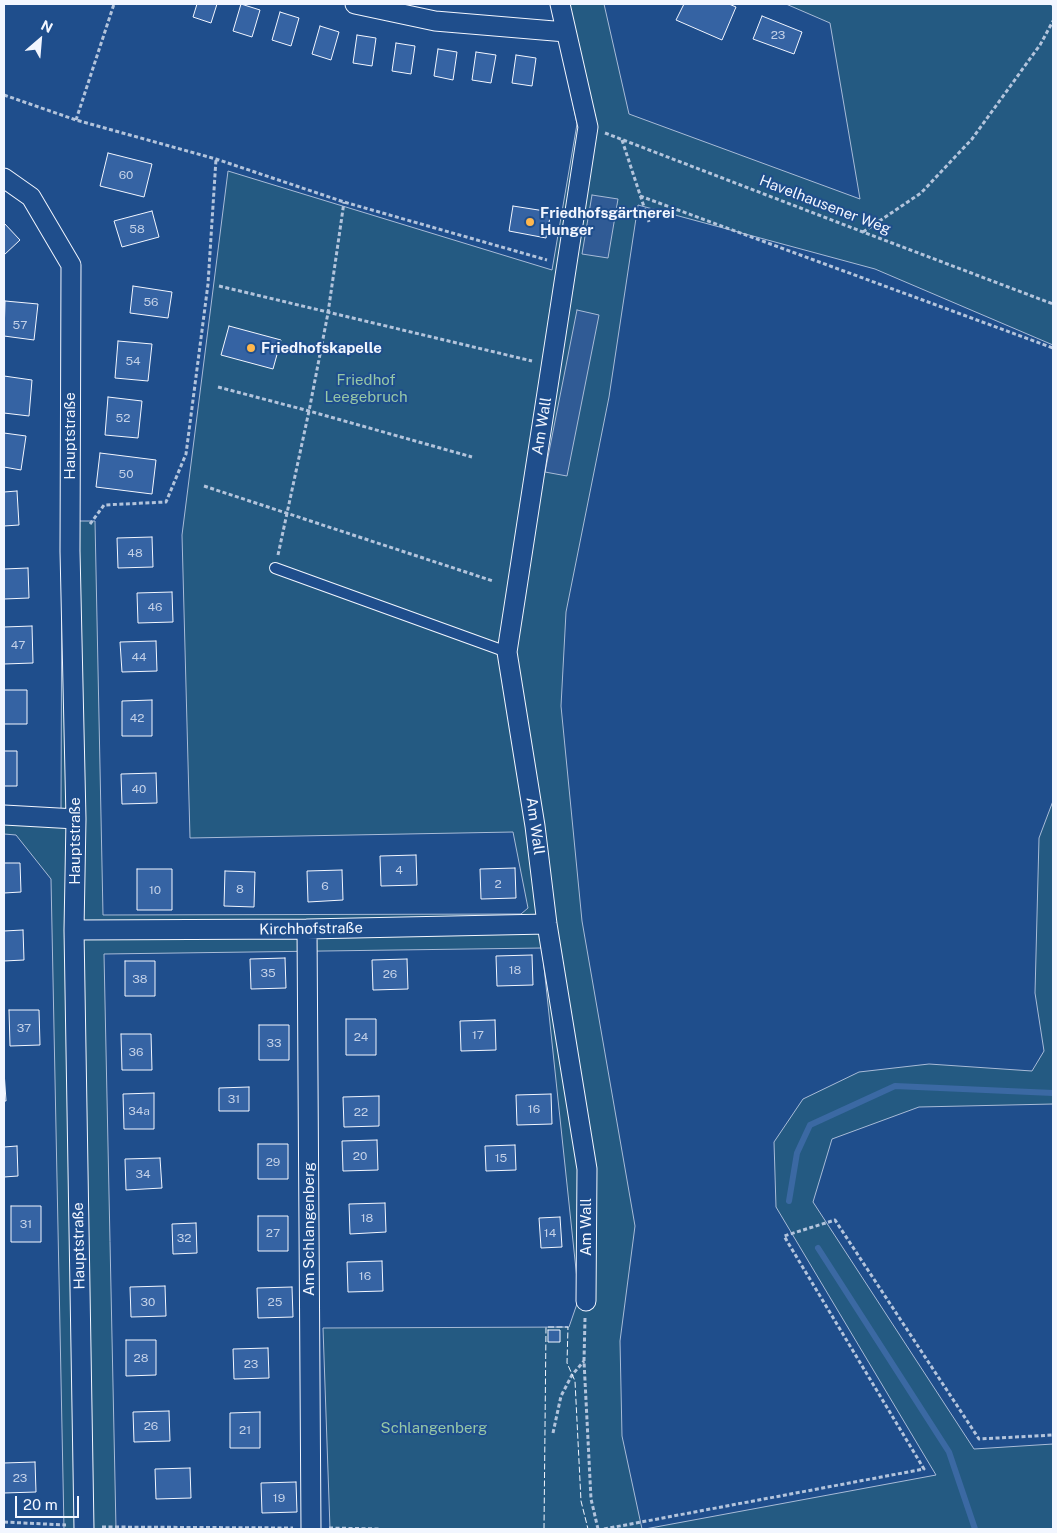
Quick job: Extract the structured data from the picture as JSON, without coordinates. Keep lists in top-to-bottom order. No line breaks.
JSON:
{"streets":{"street":["Am Wall","Hauptstraße","Kirchhofstraße","Am Schlangenberg"],"path":["Havelhausener Weg"]},"crossings":[["Havelhausener Weg","Am Wall"],["Am Wall","Kirchhofstraße"],["Hauptstraße","Kirchhofstraße"],["Kirchhofstraße","Am Schlangenberg"]],"parks":["Friedhof Leegebruch","Schlangenberg"],"places":["Friedhofsgärtnerei Hunger","Friedhofskapelle"],"house_numbers":["23","60","58","56","57","54","52","50","48","46","47","44","42","40","4","2","6","8","10","18","35","26","38","37","17","24","33","36","31","16","34a","22","20","15","29","34","18","31","27","14","32","16","30","25","28","23","26","21","23","19"],"scale_bar":"20 m","north":"top right"}
